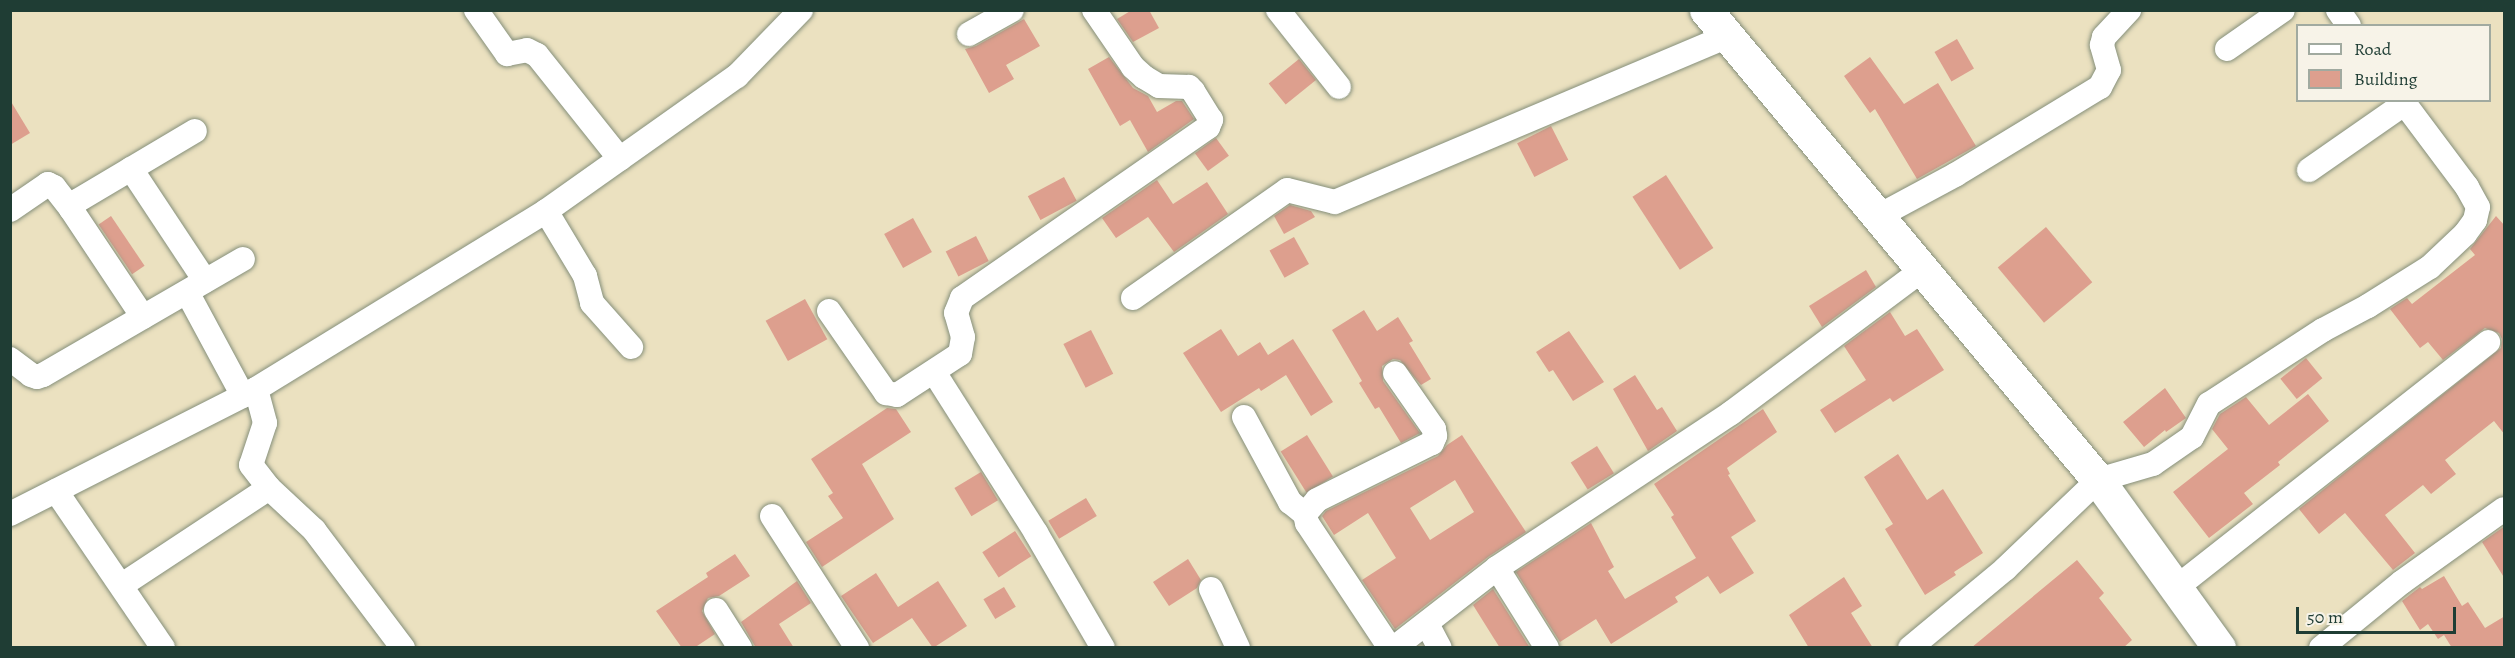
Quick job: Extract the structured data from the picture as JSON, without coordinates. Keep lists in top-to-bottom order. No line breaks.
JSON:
{"legend":["Road","Building"],"scale_bar":"50 m"}
